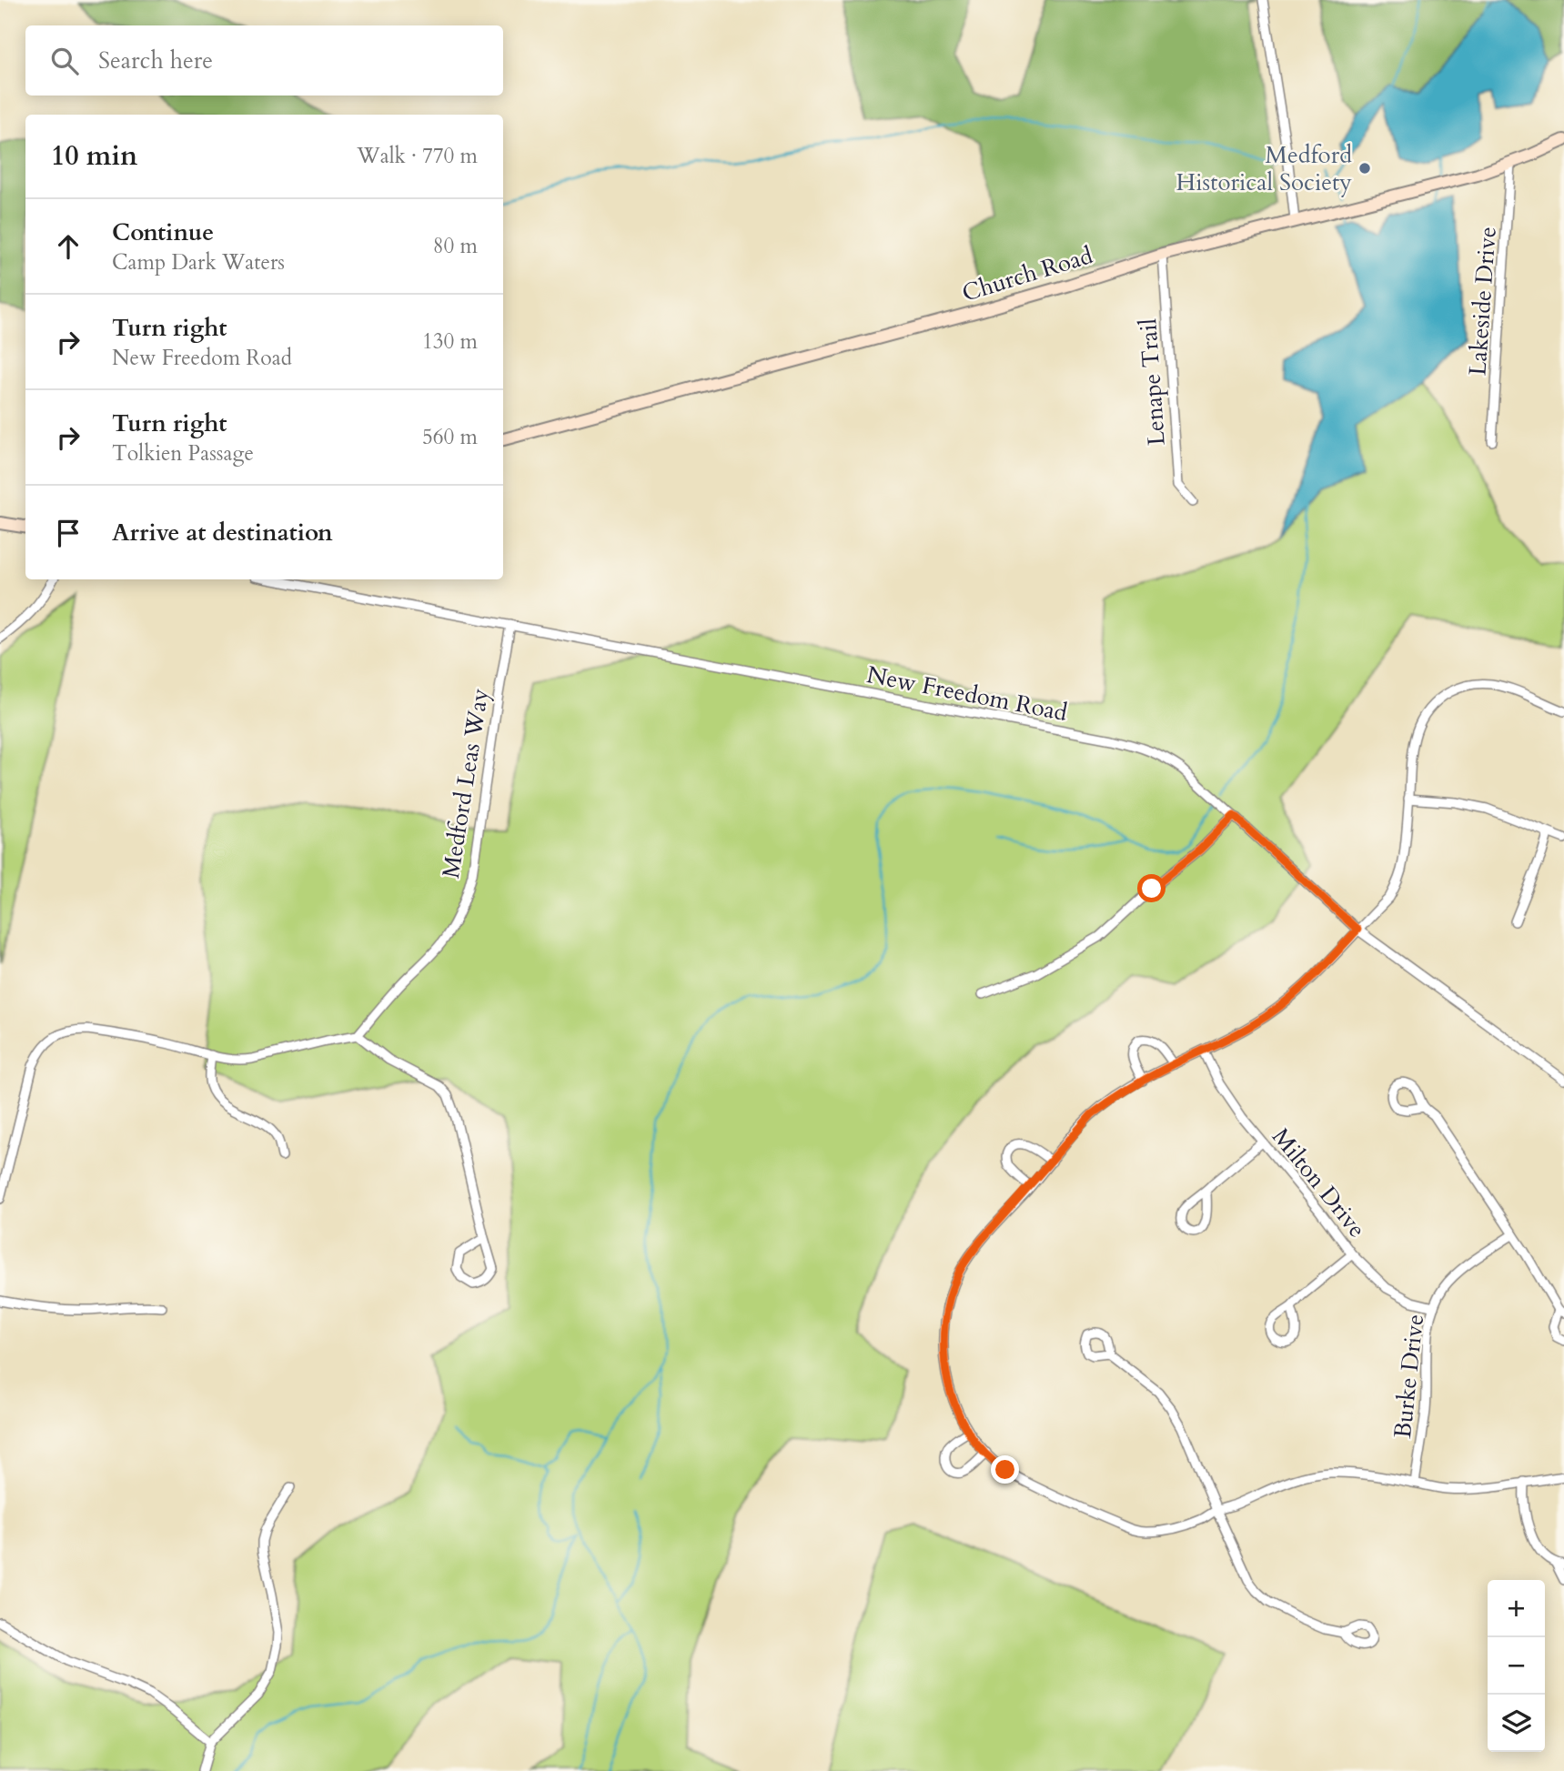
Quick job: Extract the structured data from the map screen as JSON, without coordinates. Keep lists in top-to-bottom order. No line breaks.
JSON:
{"streets":{"main road":["Church Road"],"street":["Lakeside Drive","Lenape Trail","New Freedom Road","Medford Leas Way","Milton Drive","Burke Drive"]},"crossings":[["Church Road","Lakeside Drive"],["Church Road","Lenape Trail"],["New Freedom Road","Medford Leas Way"],["Milton Drive","Burke Drive"]],"places":["Medford Historical Society"],"page":{"search":"Search here","heading":["10 min","Walk · 770 m"],"list":[["Continue","Camp Dark Waters","80 m"],["Turn right","New Freedom Road","130 m"],["Turn right","Tolkien Passage","560 m"],"Arrive at destination"],"map_buttons":["+","−"]}}
